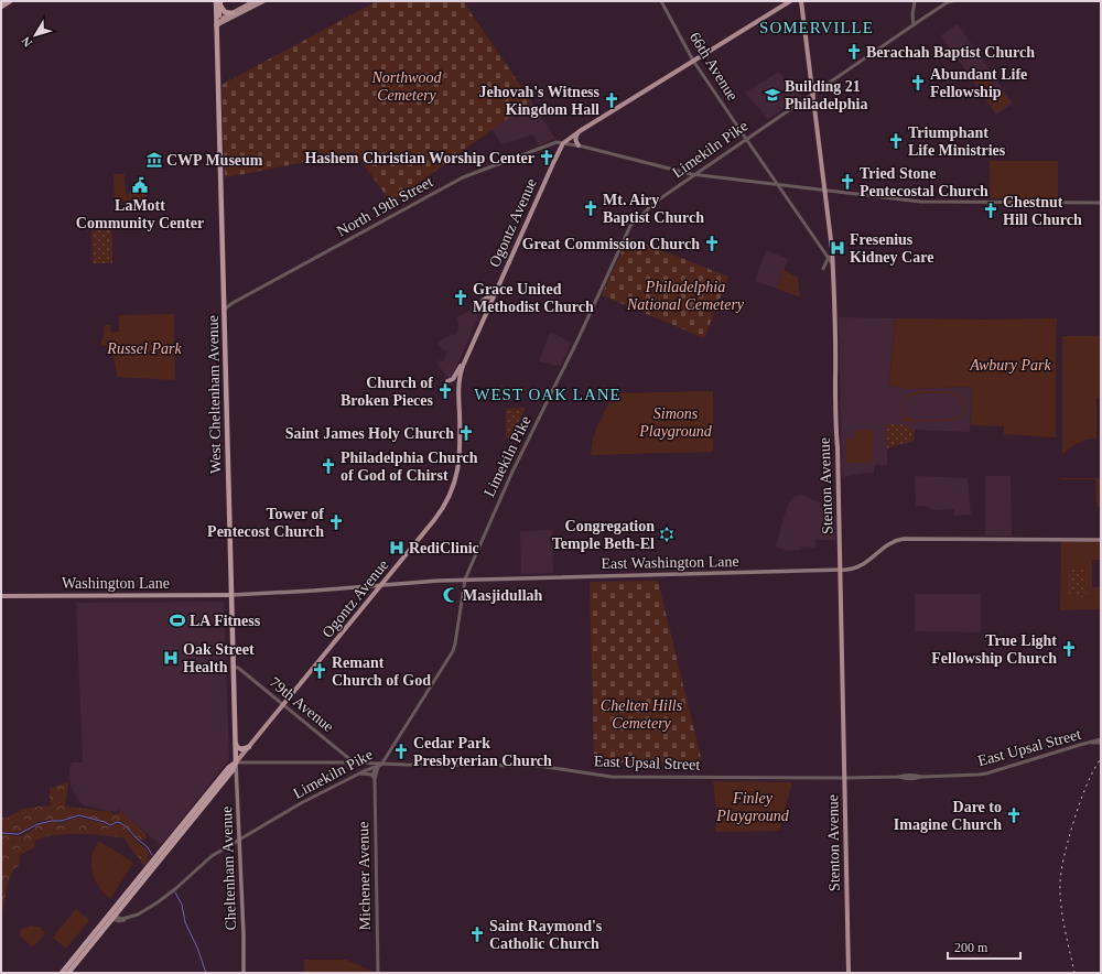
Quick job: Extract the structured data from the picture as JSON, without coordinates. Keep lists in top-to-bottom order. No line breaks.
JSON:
{"streets":{"highway":["Ogontz Avenue","West Cheltenham Avenue"],"main road":["Stenton Avenue","East Washington Lane","Washington Lane","Cheltenham Avenue"],"street":["66th Avenue","Limekiln Pike","North 19th Street","79th Avenue","East Upsal Street","Michener Avenue"]},"crossings":[["66th Avenue","Limekiln Pike"],["66th Avenue","North 19th Street"],["66th Avenue","Ogontz Avenue"],["66th Avenue","Stenton Avenue"],["Limekiln Pike","North 19th Street"],["Limekiln Pike","Ogontz Avenue"],["Limekiln Pike","Stenton Avenue"],["Limekiln Pike","East Washington Lane"],["Limekiln Pike","East Upsal Street"],["Limekiln Pike","Cheltenham Avenue"],["Limekiln Pike","Michener Avenue"],["North 19th Street","Ogontz Avenue"],["North 19th Street","West Cheltenham Avenue"],["North 19th Street","Stenton Avenue"],["Ogontz Avenue","West Cheltenham Avenue"],["Ogontz Avenue","East Washington Lane"],["Ogontz Avenue","79th Avenue"],["Ogontz Avenue","East Upsal Street"],["Ogontz Avenue","Cheltenham Avenue"],["West Cheltenham Avenue","East Washington Lane"],["West Cheltenham Avenue","Washington Lane"],["West Cheltenham Avenue","79th Avenue"],["West Cheltenham Avenue","East Upsal Street"],["West Cheltenham Avenue","Cheltenham Avenue"],["Stenton Avenue","East Washington Lane"],["Stenton Avenue","East Upsal Street"],["East Washington Lane","Washington Lane"],["79th Avenue","East Upsal Street"],["East Upsal Street","Cheltenham Avenue"],["East Upsal Street","Michener Avenue"]],"districts":["SOMERVILLE","WEST OAK LANE"],"parks":["Northwood Cemetery","Philadelphia National Cemetery","Russel Park","Awbury Park","Simons Playground","Chelten Hills Cemetery","Finley Playground"],"places":{"church":["Berachah Baptist Church","Abundant Life Fellowship","Jehovah's Witness Kingdom Hall","Triumphant Life Ministries","Hashem Christian Worship Center","Tried Stone Pentecostal Church","Mt. Airy Baptist Church","Chestnut Hill Church","Great Commission Church","Grace United Methodist Church","Church of Broken Pieces","Saint James Holy Church","Philadelphia Church of God of Chirst","Tower of Pentecost Church","True Light Fellowship Church","Remant Church of God","Cedar Park Presbyterian Church","Dare to Imagine Church","Saint Raymond's Catholic Church"],"school or university":["Building 21 Philadelphia"],"museum":["CWP Museum"],"public building":["LaMott Community Center"],"hospital":["Fresenius Kidney Care","RediClinic","Oak Street Health"],"synagogue":["Congregation Temple Beth-El"],"mosque":["Masjidullah"],"sports":["LA Fitness"]},"scale_bar":"200 m","north":"bottom left"}
